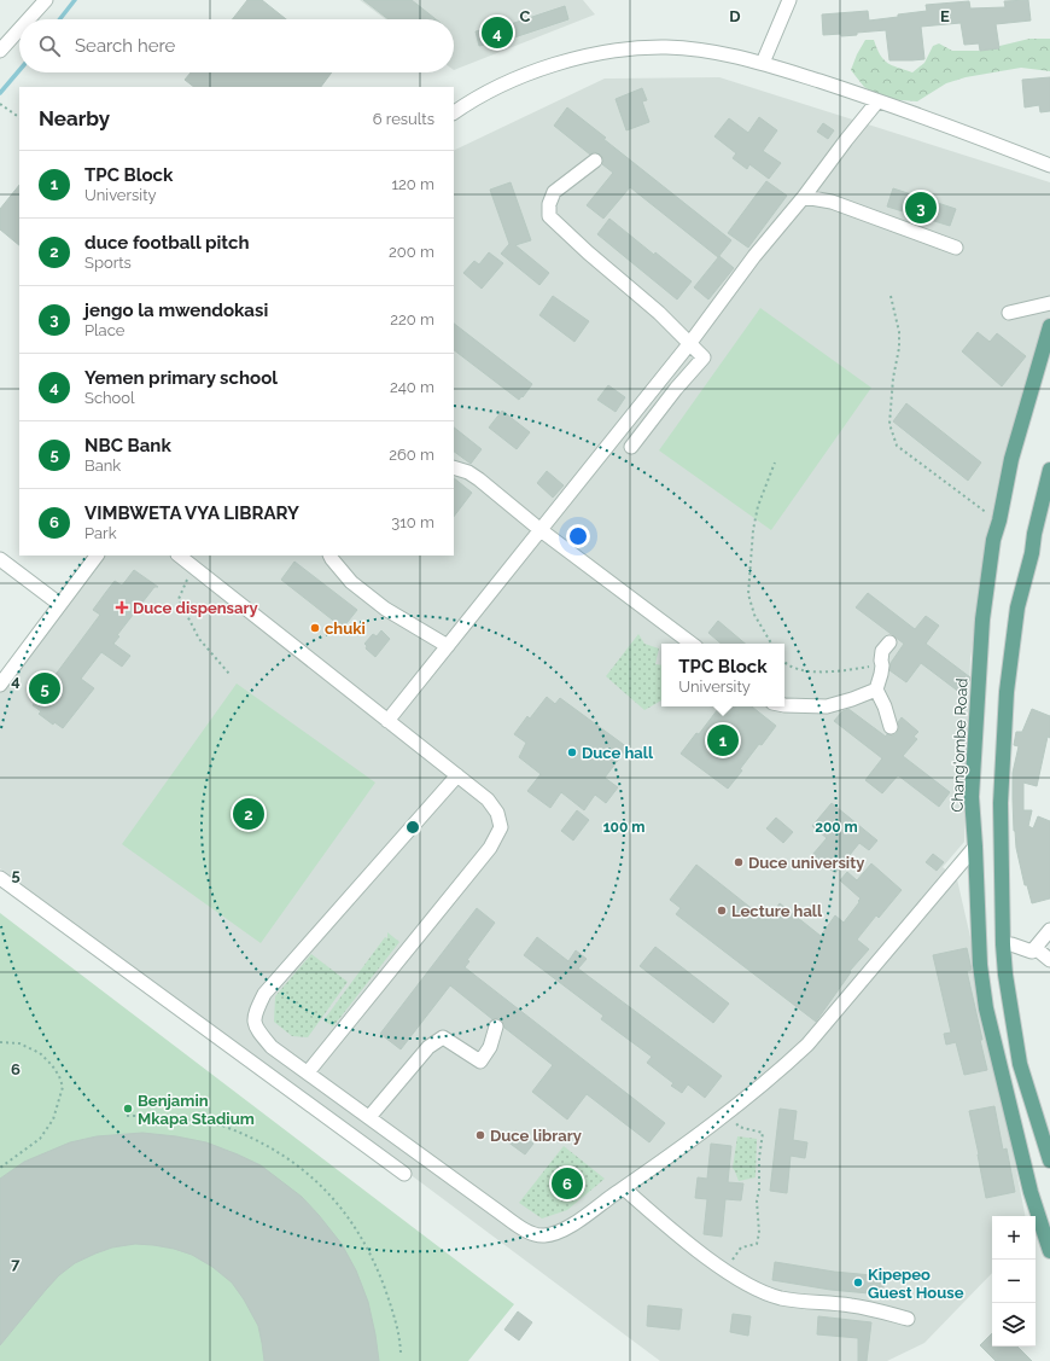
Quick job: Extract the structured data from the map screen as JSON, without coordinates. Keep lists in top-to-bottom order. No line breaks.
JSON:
{"streets":{"main road":["Chang'ombe Road"]},"places":{"health":["Duce dispensary"],"other":["chuki","Duce hall","Duce university","Lecture hall","Benjamin Mkapa Stadium","Duce library","Kipepeo Guest House"]},"page":{"pins":["4","3","5","1","2","6"],"search":"Search here","heading":["Nearby","6 results"],"list":[{"mark":"1","name":"TPC Block","note":"University","value":"120 m"},{"mark":"2","name":"duce football pitch","note":"Sports","value":"200 m"},{"mark":"3","name":"jengo la mwendokasi","note":"Place","value":"220 m"},{"mark":"4","name":"Yemen primary school","note":"School","value":"240 m"},{"mark":"5","name":"NBC Bank","note":"Bank","value":"260 m"},{"mark":"6","name":"VIMBWETA VYA LIBRARY","note":"Park","value":"310 m"}],"popup":["TPC Block","University"],"map_buttons":["+","−"]},"grid":{"columns":["C","D","E"],"rows":["4","5","6","7"]},"rings":["100 m","200 m"]}
